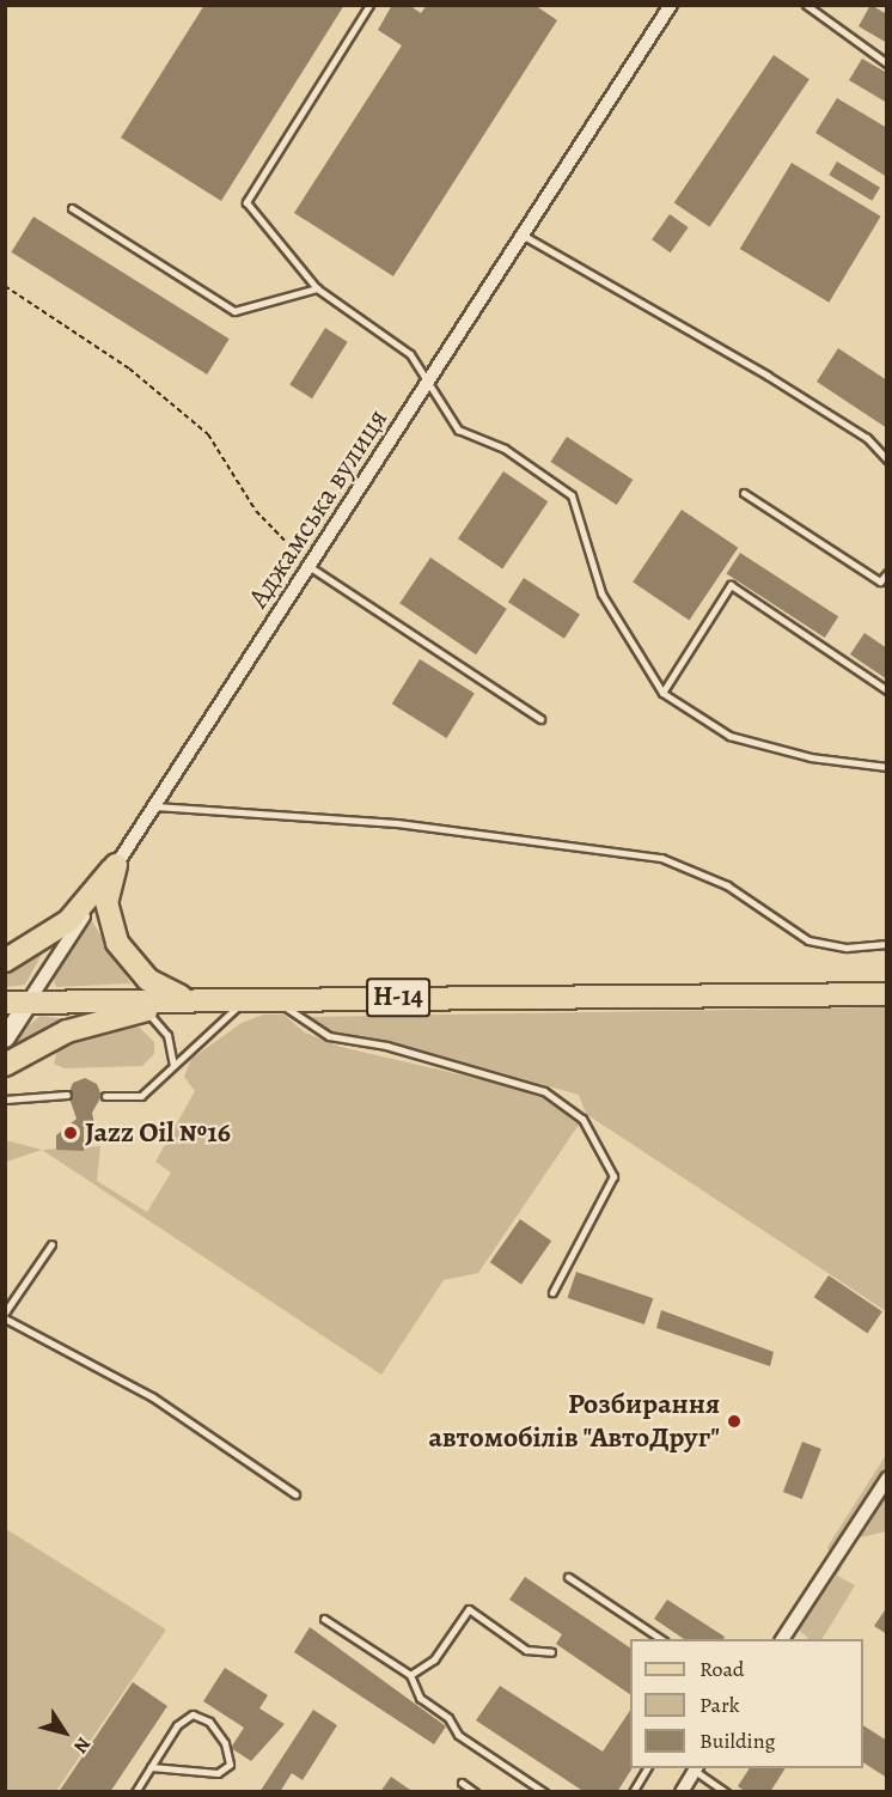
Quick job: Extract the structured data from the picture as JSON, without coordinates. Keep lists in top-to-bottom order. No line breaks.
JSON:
{"streets":{"main road":["Аджамська вулиця","Н-14"]},"crossings":[["Аджамська вулиця","Н-14"]],"places":["Jazz Oil №16","Розбирання автомобілів \"АвтоДруг\""],"legend":["Road","Park","Building"],"north":"bottom right"}
